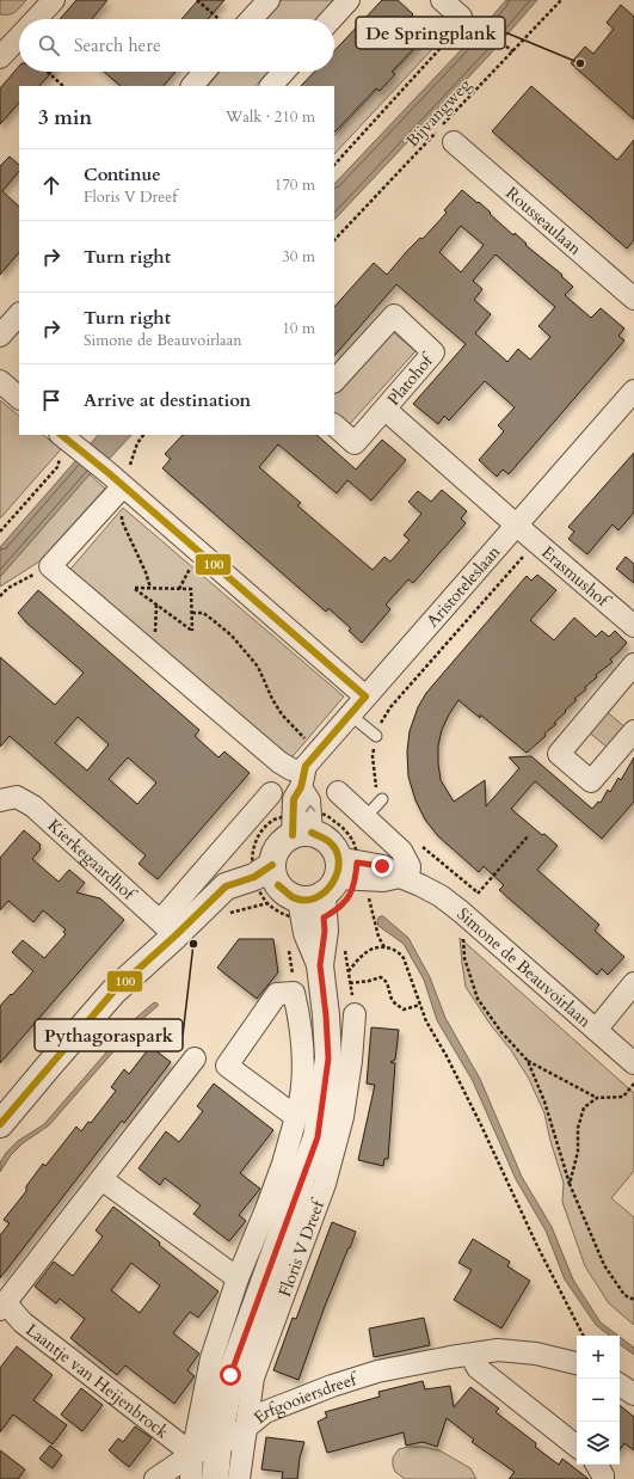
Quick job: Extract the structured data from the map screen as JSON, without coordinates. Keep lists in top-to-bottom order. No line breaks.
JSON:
{"streets":{"street":["Rousseaulaan","Platohof","Erasmushof","Aristoteleslaan","Kierkegaardhof","Simone de Beauvoirlaan","Floris V Dreef","Laantje van Heijenbrock","Erfgooiersdreef"],"path":["Bijvangweg"]},"crossings":[["Platohof","Erasmushof"],["Platohof","Aristoteleslaan"],["Erasmushof","Aristoteleslaan"],["Simone de Beauvoirlaan","Floris V Dreef"],["Floris V Dreef","Erfgooiersdreef"],["Laantje van Heijenbrock","Erfgooiersdreef"]],"places":["De Springplank","Pythagoraspark"],"lines":["transit line 100"],"page":{"search":"Search here","heading":["3 min","Walk · 210 m"],"list":[["Continue","Floris V Dreef","170 m"],["Turn right","30 m"],["Turn right","Simone de Beauvoirlaan","10 m"],"Arrive at destination"],"map_buttons":["+","−"]}}
